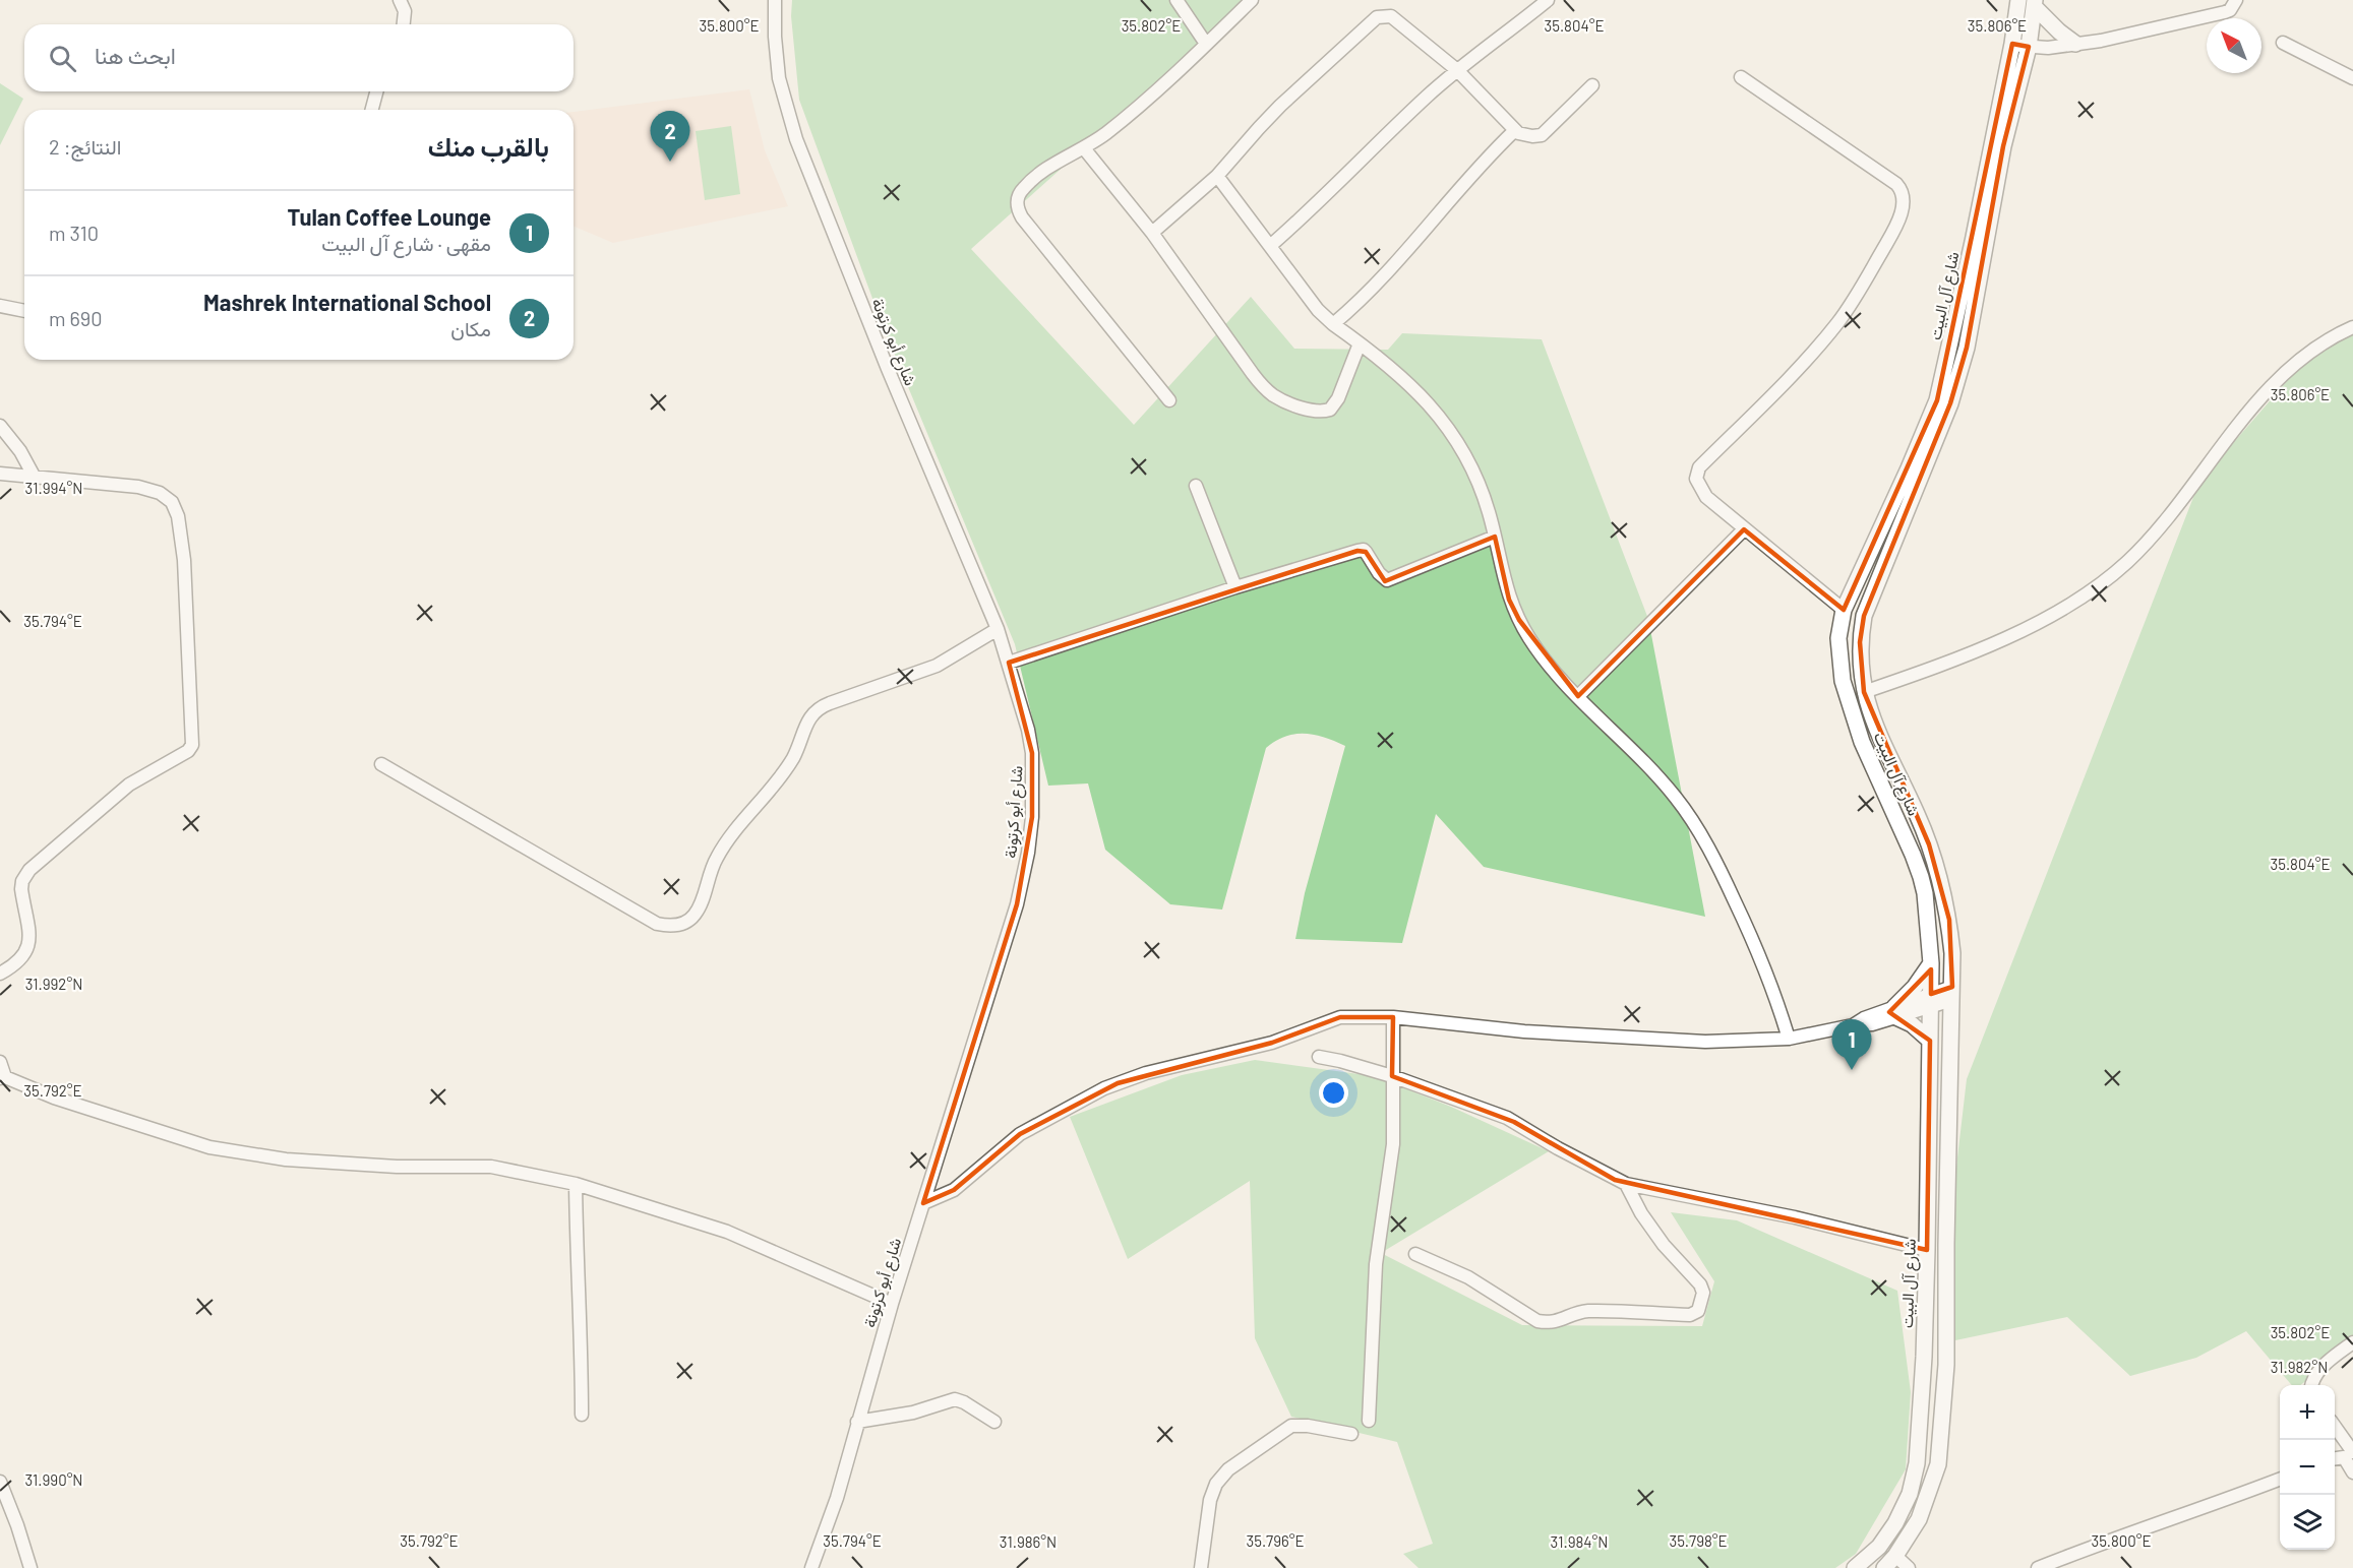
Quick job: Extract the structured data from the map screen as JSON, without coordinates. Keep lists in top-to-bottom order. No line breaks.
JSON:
{"streets":{"street":["شارع آل البيت","شارع أبو كرتونة"]},"north":"top left","page":{"search":"ابحث هنا","heading":["بالقرب منك","النتائج: 2"],"pins":["2","1"],"list":[{"mark":"1","name":"Tulan Coffee Lounge","note":"مقهى · شارع آل البيت","value":"310 m"},{"mark":"2","name":"Mashrek International School","note":"مكان","value":"690 m"}],"map_buttons":["+","−"]},"coordinates":["35.800°E","35.806°E","35.802°E","35.804°E","31.994°N","35.794°E","31.992°N","35.792°E","31.982°N","31.990°N","35.796°E","35.798°E","31.986°N","31.984°N"]}
